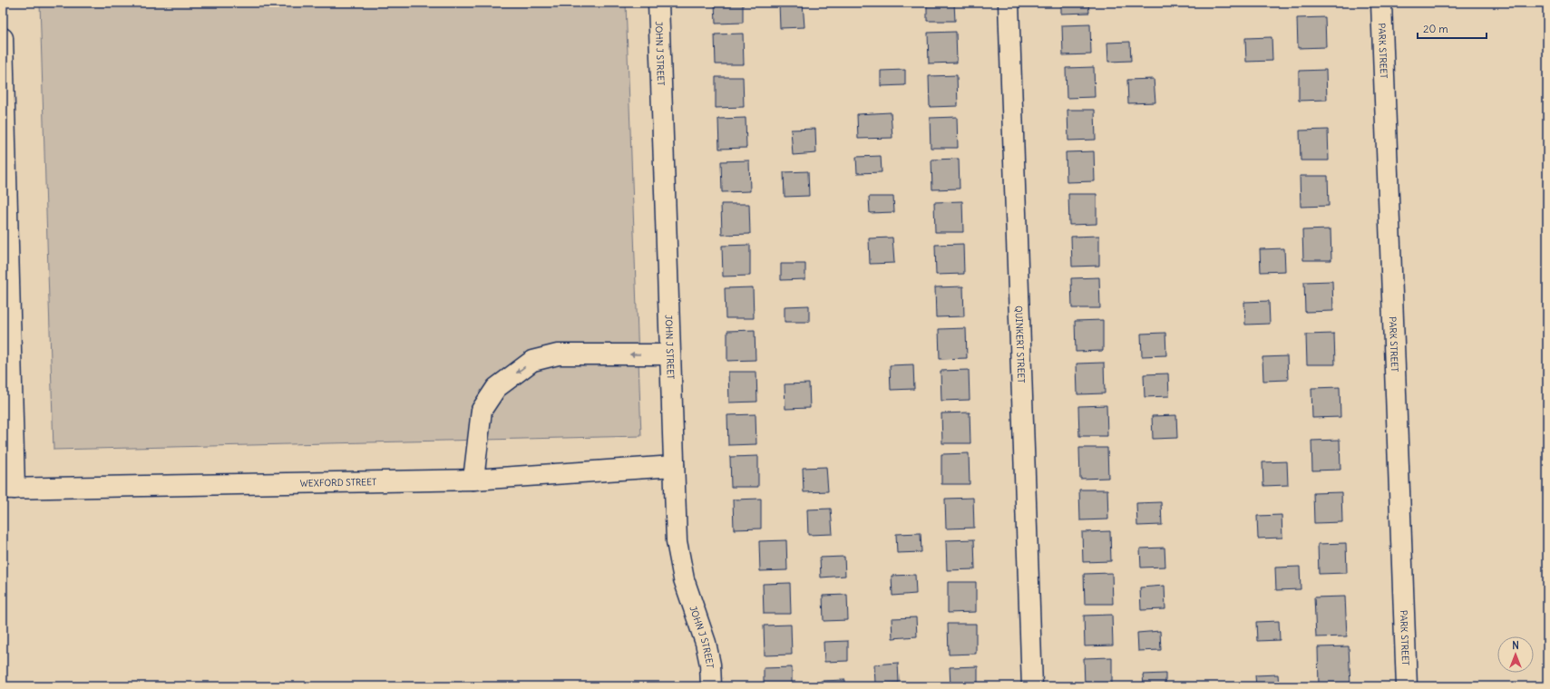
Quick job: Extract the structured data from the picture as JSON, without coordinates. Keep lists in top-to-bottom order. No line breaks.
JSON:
{"streets":{"street":["PARK STREET","JOHN J STREET","QUINKERT STREET","WEXFORD STREET"]},"crossings":[["JOHN J STREET","WEXFORD STREET"]],"scale_bar":"20 m","north":"top"}
